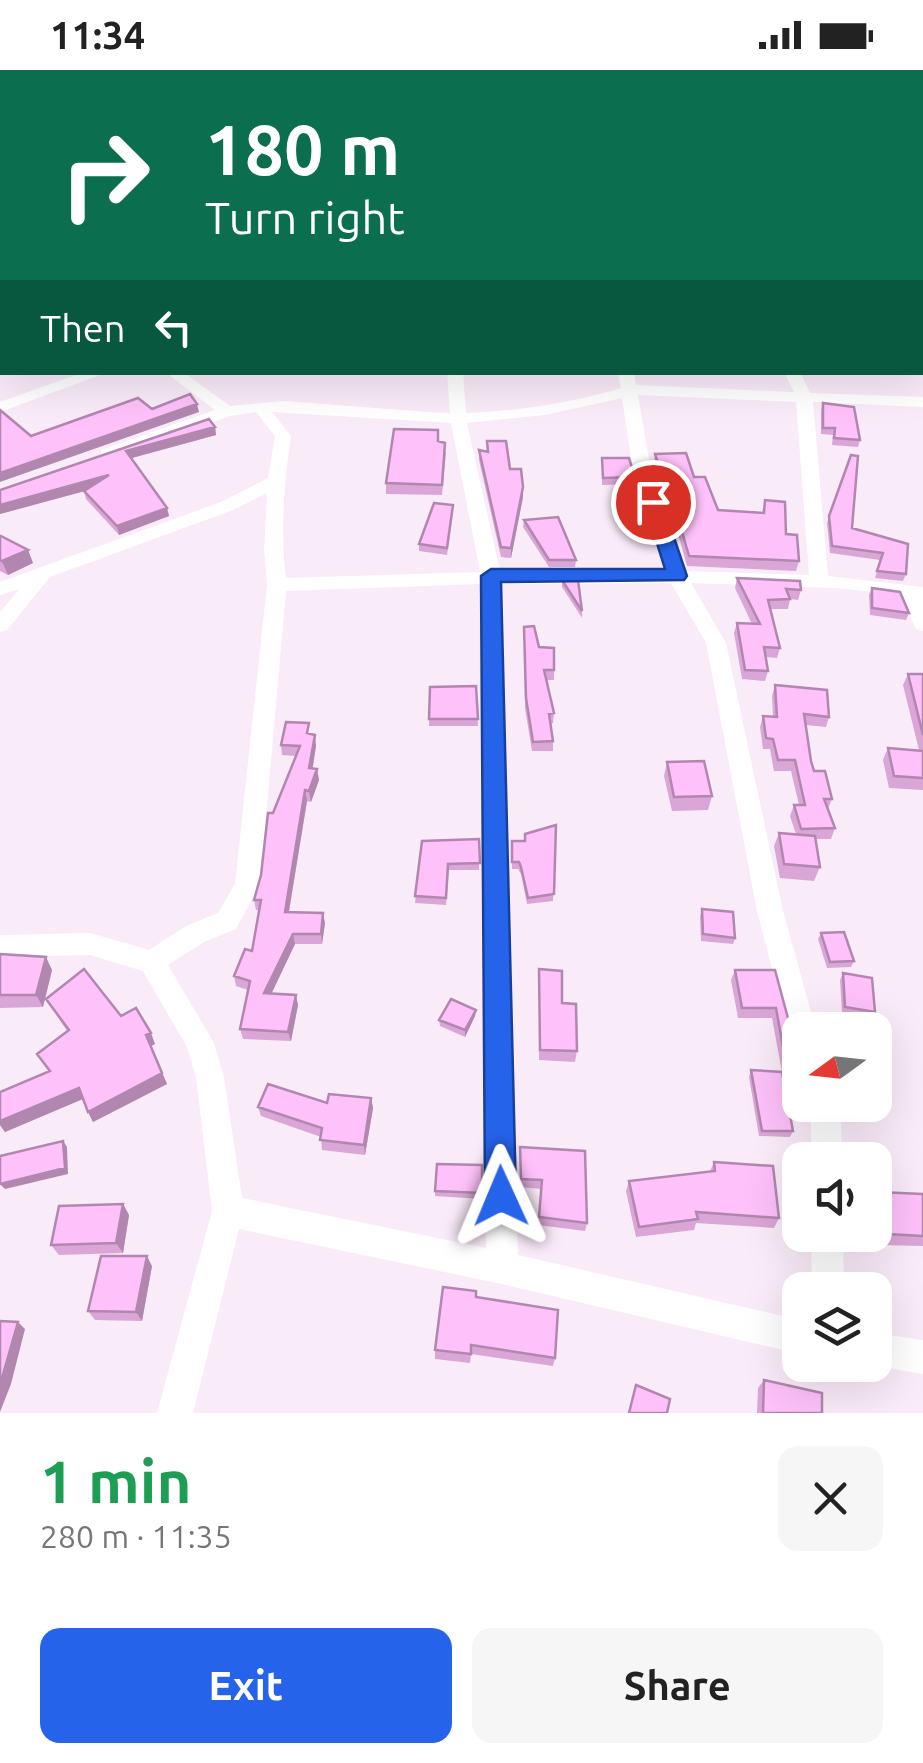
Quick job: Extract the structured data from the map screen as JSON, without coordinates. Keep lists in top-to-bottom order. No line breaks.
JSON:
{"north":"left","page":{"status":"11:34","turn":["180 m","Turn right"],"then":"Then","heading":["1 min","280 m · 11:35"],"buttons":["Exit","Share"]}}
